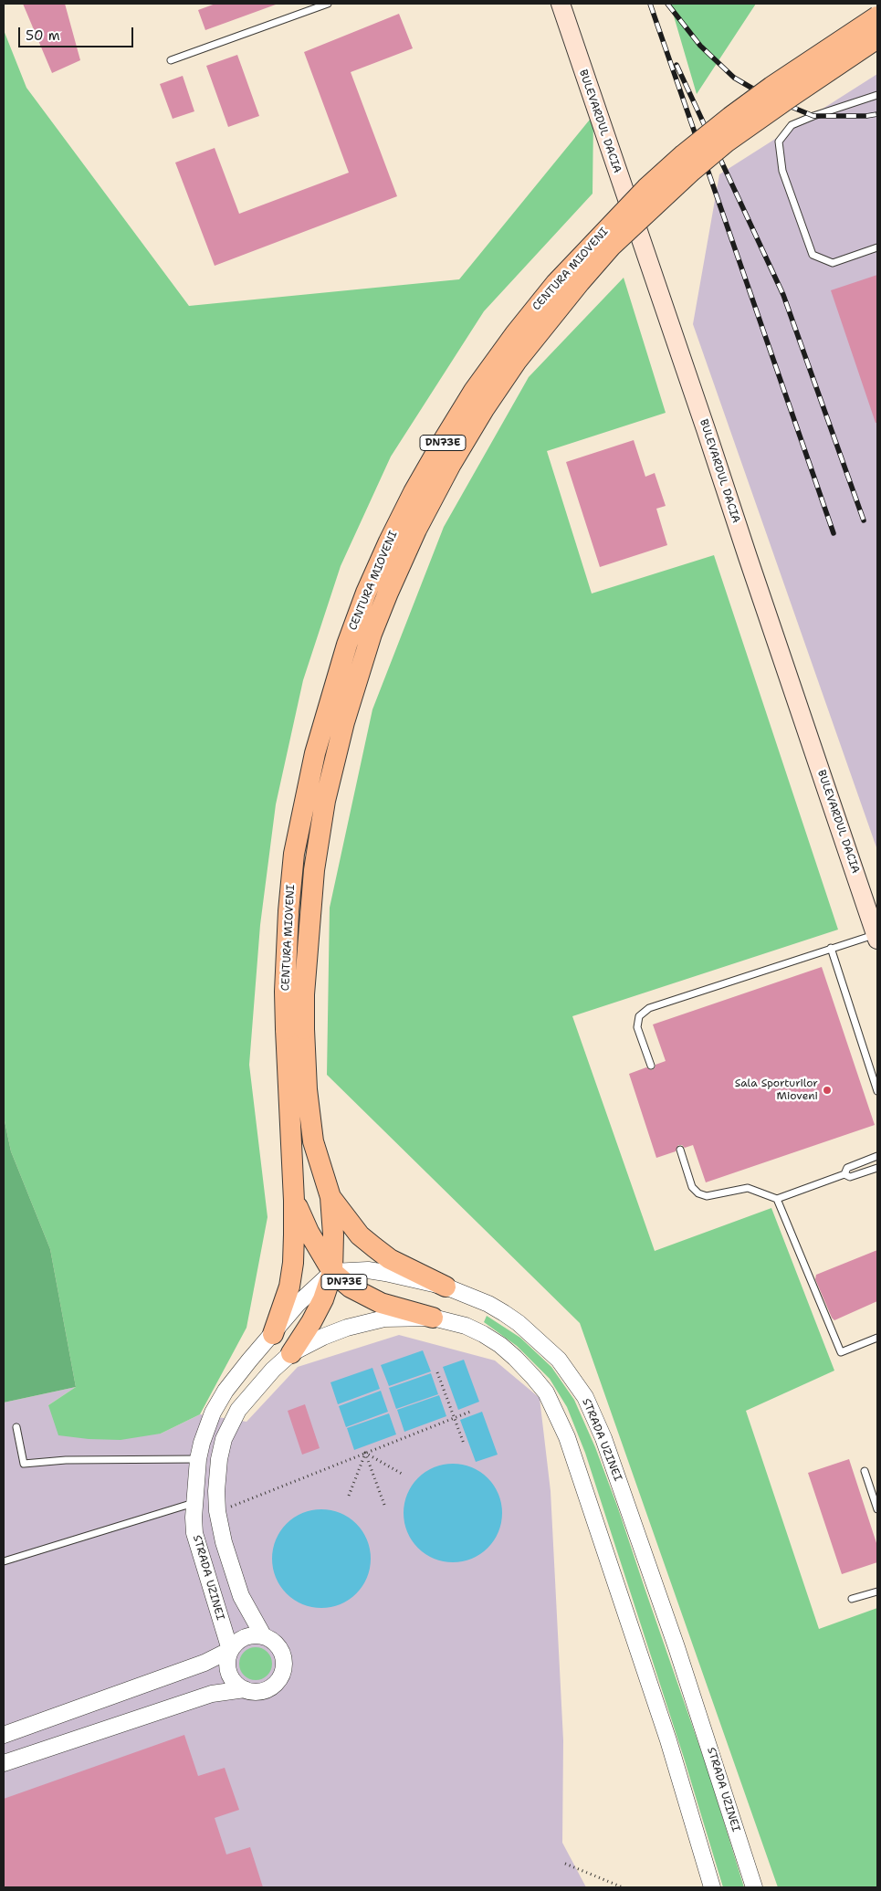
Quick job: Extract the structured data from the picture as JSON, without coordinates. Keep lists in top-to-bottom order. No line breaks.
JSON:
{"streets":{"highway":["CENTURA MIOVENI","DN73E"],"main road":["BULEVARDUL DACIA"],"street":["STRADA UZINEI"]},"crossings":[["CENTURA MIOVENI","DN73E"],["CENTURA MIOVENI","STRADA UZINEI"],["DN73E","STRADA UZINEI"]],"places":["Sala Sporturilor Mioveni"],"scale_bar":"50 m"}
